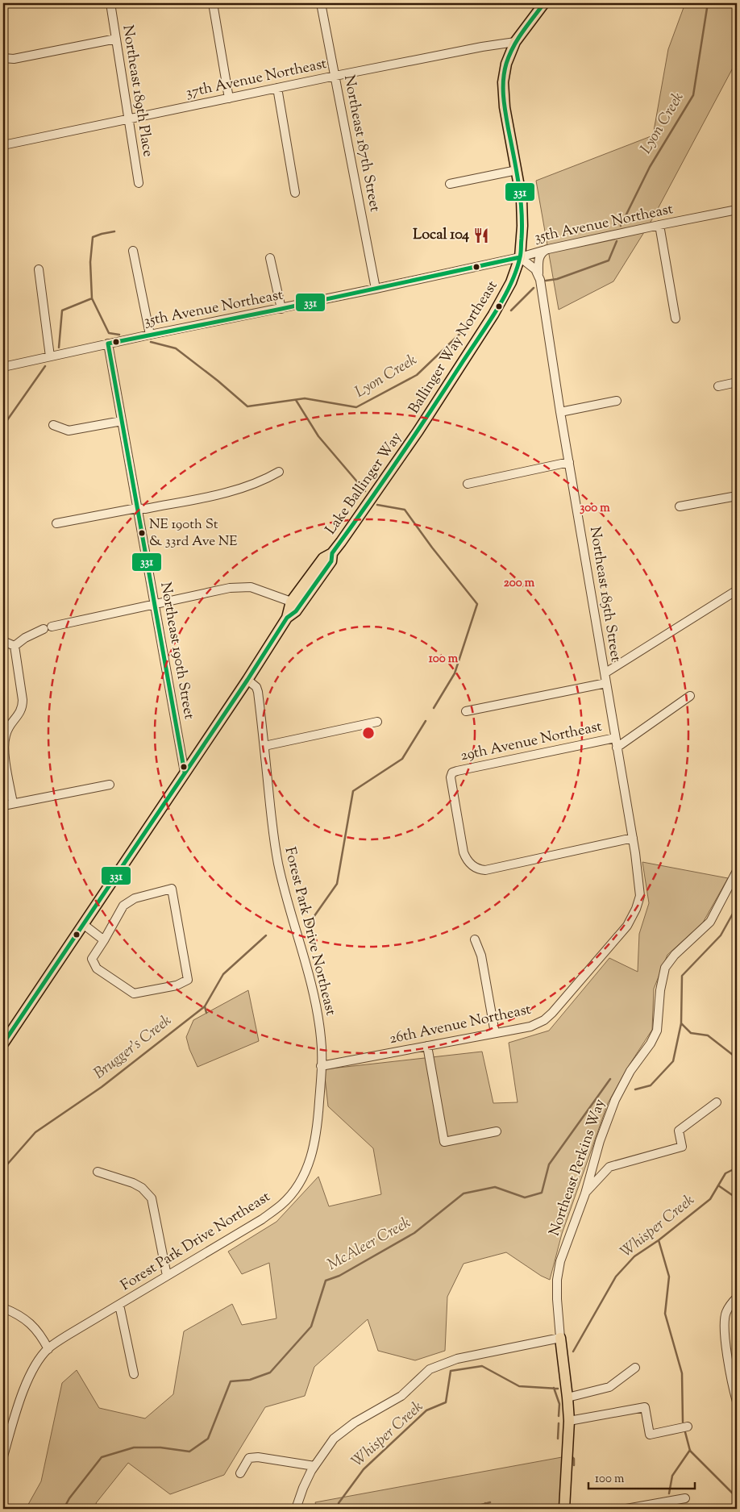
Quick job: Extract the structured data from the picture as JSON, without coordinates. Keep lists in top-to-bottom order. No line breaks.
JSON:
{"streets":{"main road":["Ballinger Way Northeast","Lake Ballinger Way","Northeast Perkins Way"],"street":["37th Avenue Northeast","Northeast 189th Place","Northeast 187th Street","35th Avenue Northeast","Northeast 185th Street","Northeast 190th Street","29th Avenue Northeast","Forest Park Drive Northeast","26th Avenue Northeast"]},"crossings":[["37th Avenue Northeast","Northeast 189th Place"],["37th Avenue Northeast","Northeast 187th Street"],["37th Avenue Northeast","Ballinger Way Northeast"],["Northeast 187th Street","35th Avenue Northeast"],["35th Avenue Northeast","Ballinger Way Northeast"],["35th Avenue Northeast","Northeast 185th Street"],["35th Avenue Northeast","Northeast 190th Street"],["Ballinger Way Northeast","Lake Ballinger Way"],["Northeast 185th Street","29th Avenue Northeast"],["Northeast 185th Street","26th Avenue Northeast"],["Forest Park Drive Northeast","26th Avenue Northeast"]],"water":["Lyon Creek","Brugger's Creek","Whisper Creek","McAleer Creek"],"places":{"restaurant":["Local 104"],"other":["NE 190th St & 33rd Ave NE"]},"lines":["transit line 331"],"scale_bar":"100 m","rings":["300 m","200 m","100 m"]}
